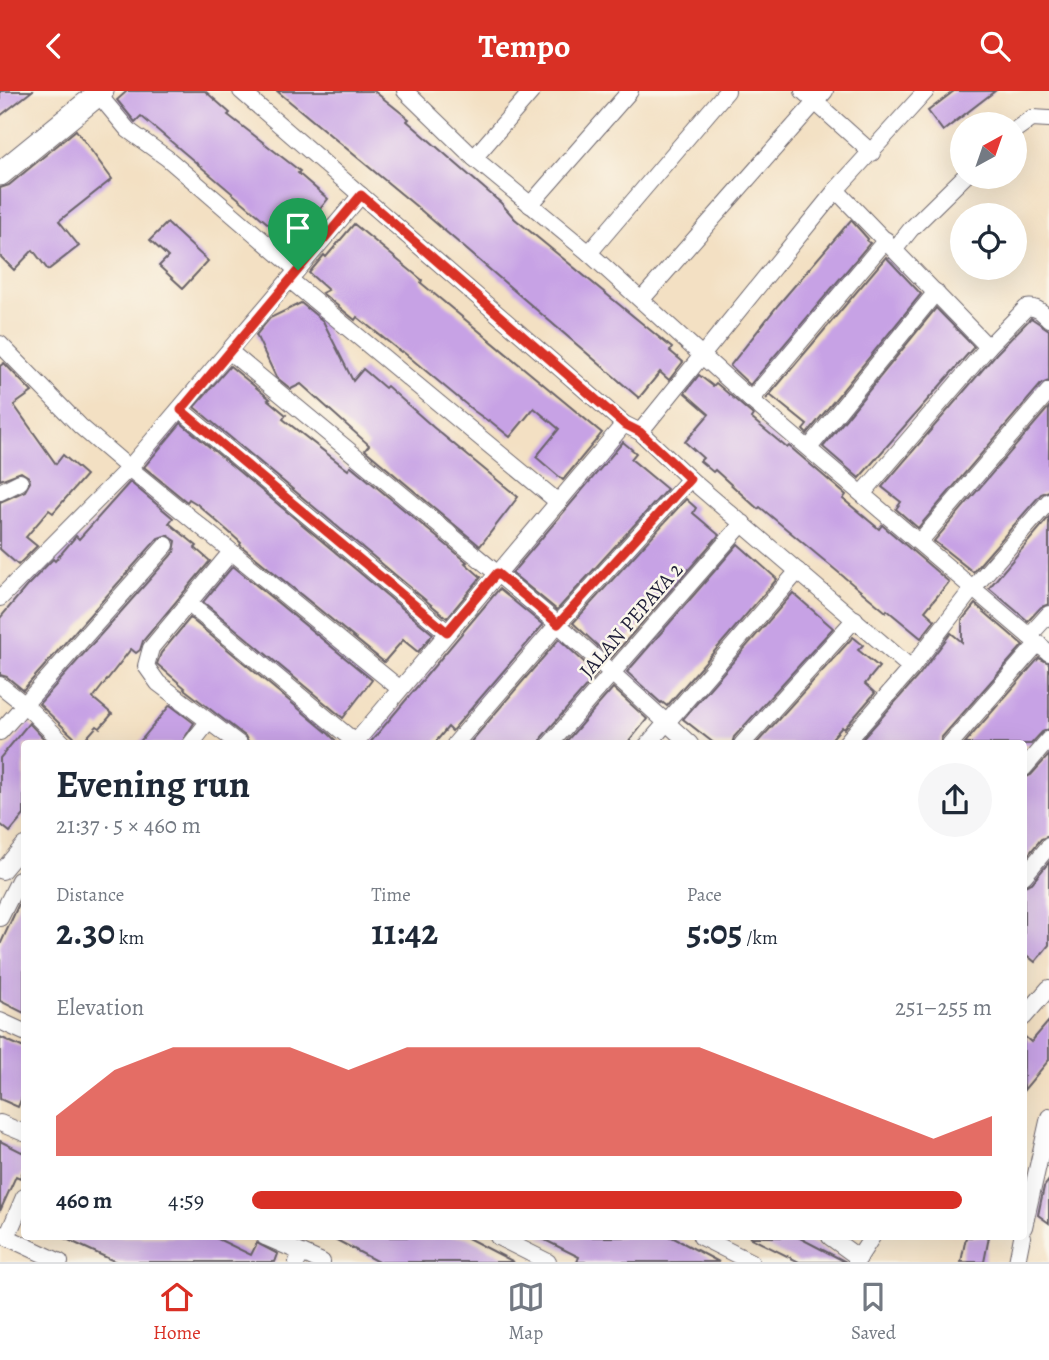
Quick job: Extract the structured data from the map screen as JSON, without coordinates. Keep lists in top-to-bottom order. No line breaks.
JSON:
{"streets":{"street":["JALAN PEPAYA 2"]},"north":"top right","page":{"header":"Tempo","heading":["Evening run","21:37 · 5 × 460 m"],"stats":[["Distance","2.30 km"],["Time","11:42"],["Pace","5:05 /km"]],"chart":["Elevation","251–255 m"],"list":[{"name":"460 m","note":"4:59"}],"tabs":["Home","Map","Saved"]}}
